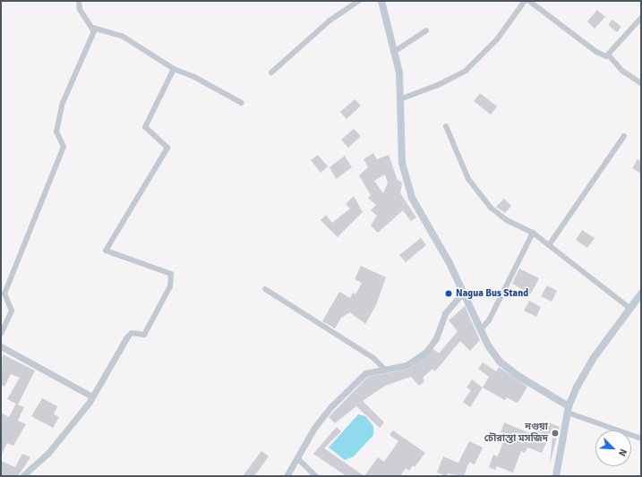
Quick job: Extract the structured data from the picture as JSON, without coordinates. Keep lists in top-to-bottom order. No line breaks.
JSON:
{"places":["Nagua Bus Stand","নগুয়া চৌরাস্তা মসজিদ"],"north":"bottom right"}
